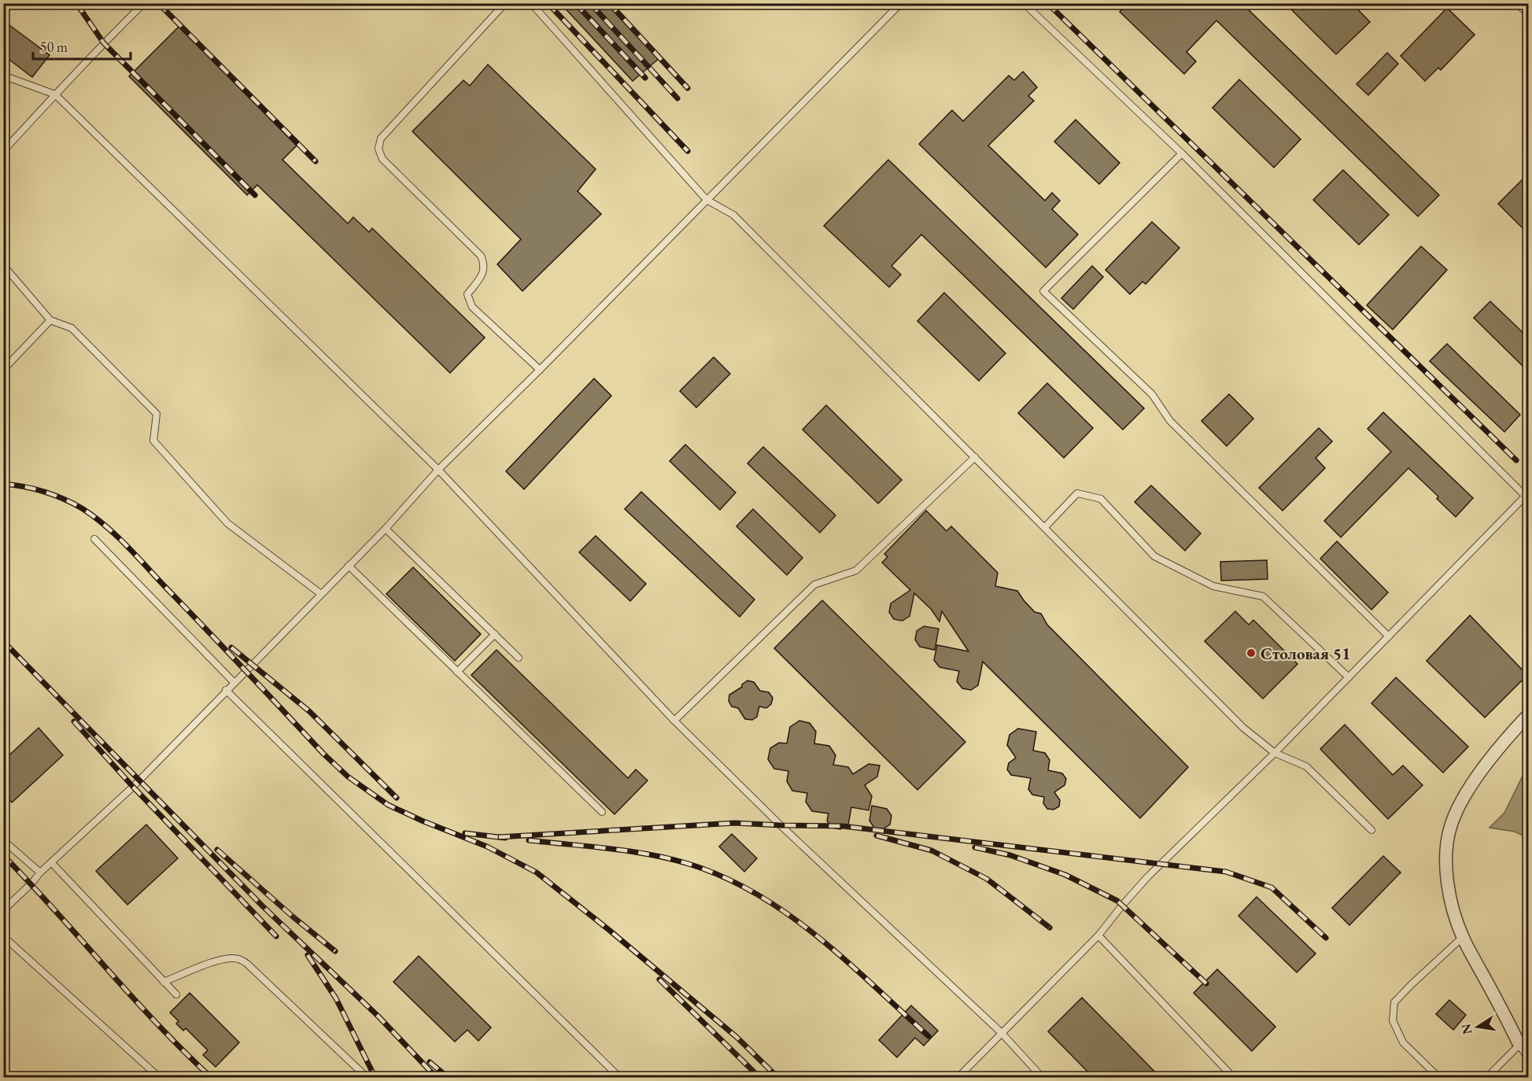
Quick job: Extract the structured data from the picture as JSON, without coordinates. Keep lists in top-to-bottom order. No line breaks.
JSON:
{"places":["Столовая 51"],"scale_bar":"50 m","north":"left"}
